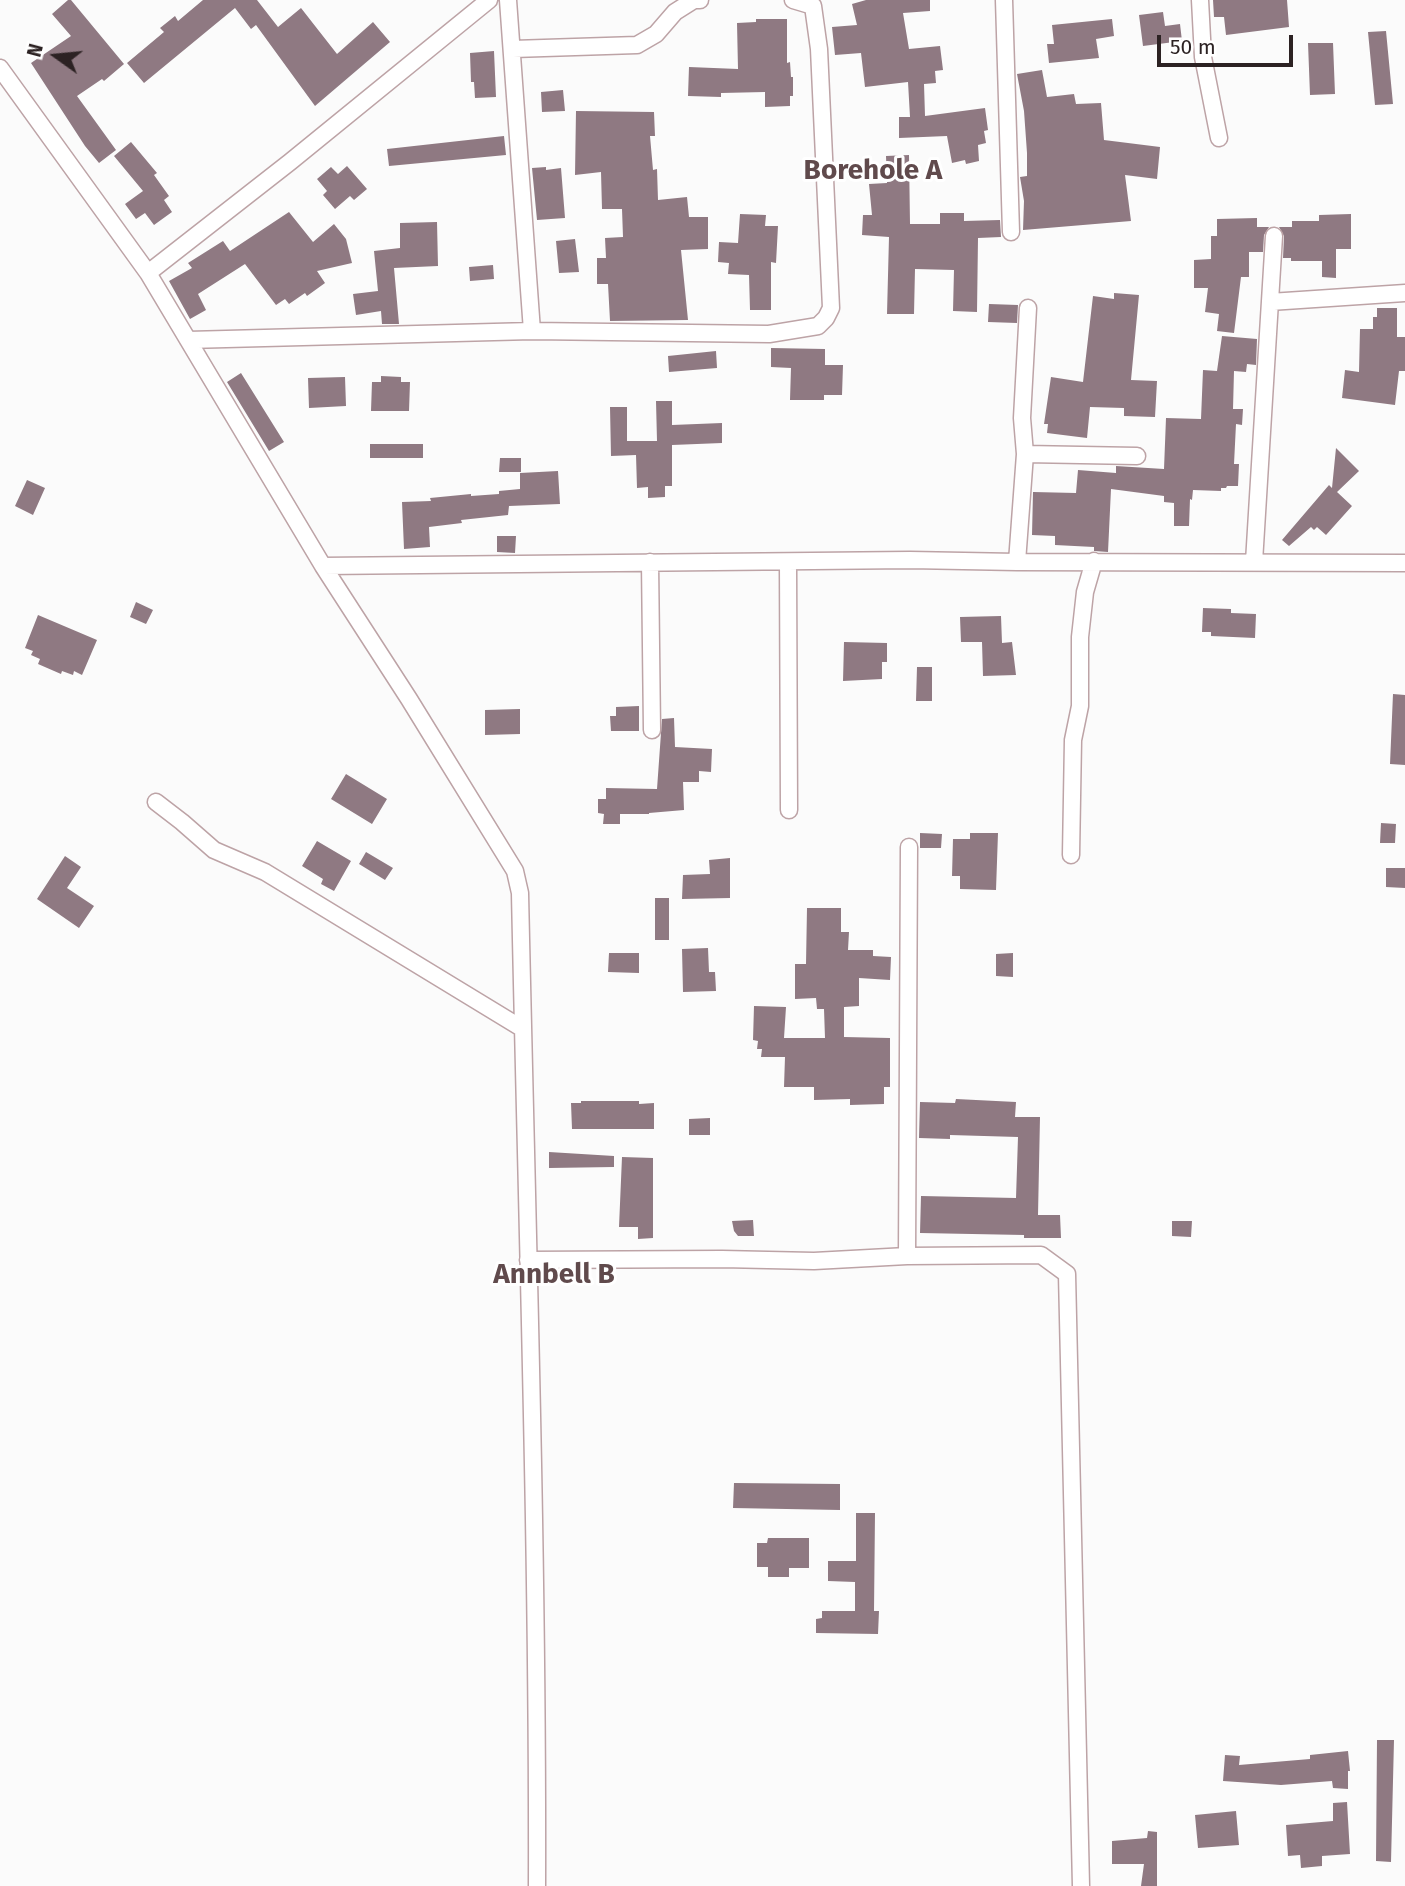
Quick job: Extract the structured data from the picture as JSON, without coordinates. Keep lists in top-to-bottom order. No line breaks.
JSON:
{"districts":["Borehole A","Annbell B"],"scale_bar":"50 m","north":"left"}
